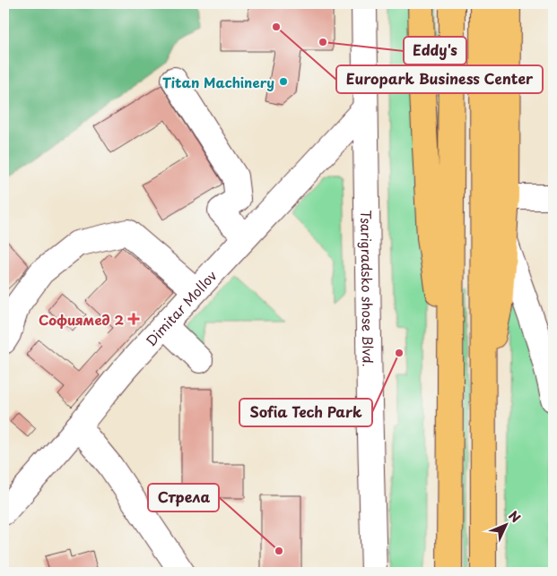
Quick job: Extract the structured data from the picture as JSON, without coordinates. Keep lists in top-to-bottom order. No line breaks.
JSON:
{"streets":{"street":["Tsarigradsko shose Blvd.","Dimitar Mollov"]},"crossings":[["Tsarigradsko shose Blvd.","Dimitar Mollov"]],"places":{"other":["Europark Business Center","Eddy's","Titan Machinery","Sofia Tech Park","Стрела"],"health":["Софиямед 2"]},"north":"top right"}
